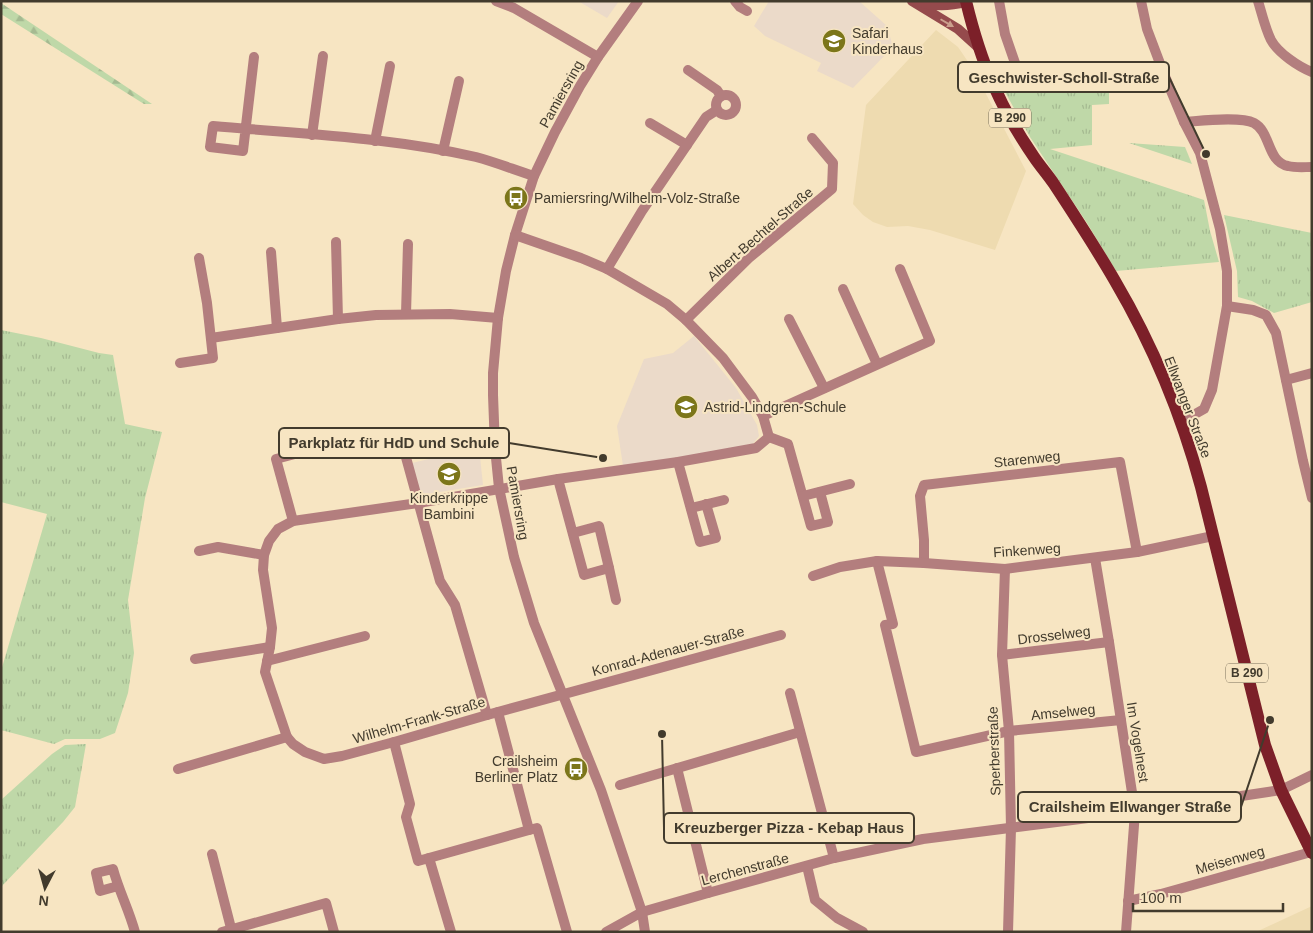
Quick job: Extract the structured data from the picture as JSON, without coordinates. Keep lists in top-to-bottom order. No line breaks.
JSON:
{"streets":{"main road":["B 290","Ellwanger Straße"],"street":["Pamiersring","Albert-Bechtel-Straße","Starenweg","Finkenweg","Drosselweg","Konrad-Adenauer-Straße","Amselweg","Wilhelm-Frank-Straße","Im Vogelnest","Sperberstraße","Meisenweg","Lerchenstraße"]},"crossings":[["Pamiersring","Konrad-Adenauer-Straße"],["Pamiersring","Wilhelm-Frank-Straße"],["Pamiersring","Lerchenstraße"],["Ellwanger Straße","Finkenweg"],["Ellwanger Straße","Meisenweg"],["Ellwanger Straße","Lerchenstraße"],["Starenweg","Finkenweg"],["Finkenweg","Amselweg"],["Finkenweg","Im Vogelnest"],["Finkenweg","Sperberstraße"],["Drosselweg","Im Vogelnest"],["Drosselweg","Sperberstraße"],["Konrad-Adenauer-Straße","Wilhelm-Frank-Straße"],["Amselweg","Im Vogelnest"],["Amselweg","Sperberstraße"],["Im Vogelnest","Meisenweg"],["Im Vogelnest","Lerchenstraße"],["Sperberstraße","Lerchenstraße"]],"places":{"school or university":["Safari Kinderhaus","Astrid-Lindgren-Schule","Kinderkrippe Bambini"],"other":["Geschwister-Scholl-Straße","Parkplatz für HdD und Schule","Crailsheim Ellwanger Straße","Kreuzberger Pizza - Kebap Haus"],"bus stop":["Pamiersring/Wilhelm-Volz-Straße","Crailsheim Berliner Platz"]},"scale_bar":"100 m","north":"bottom"}
